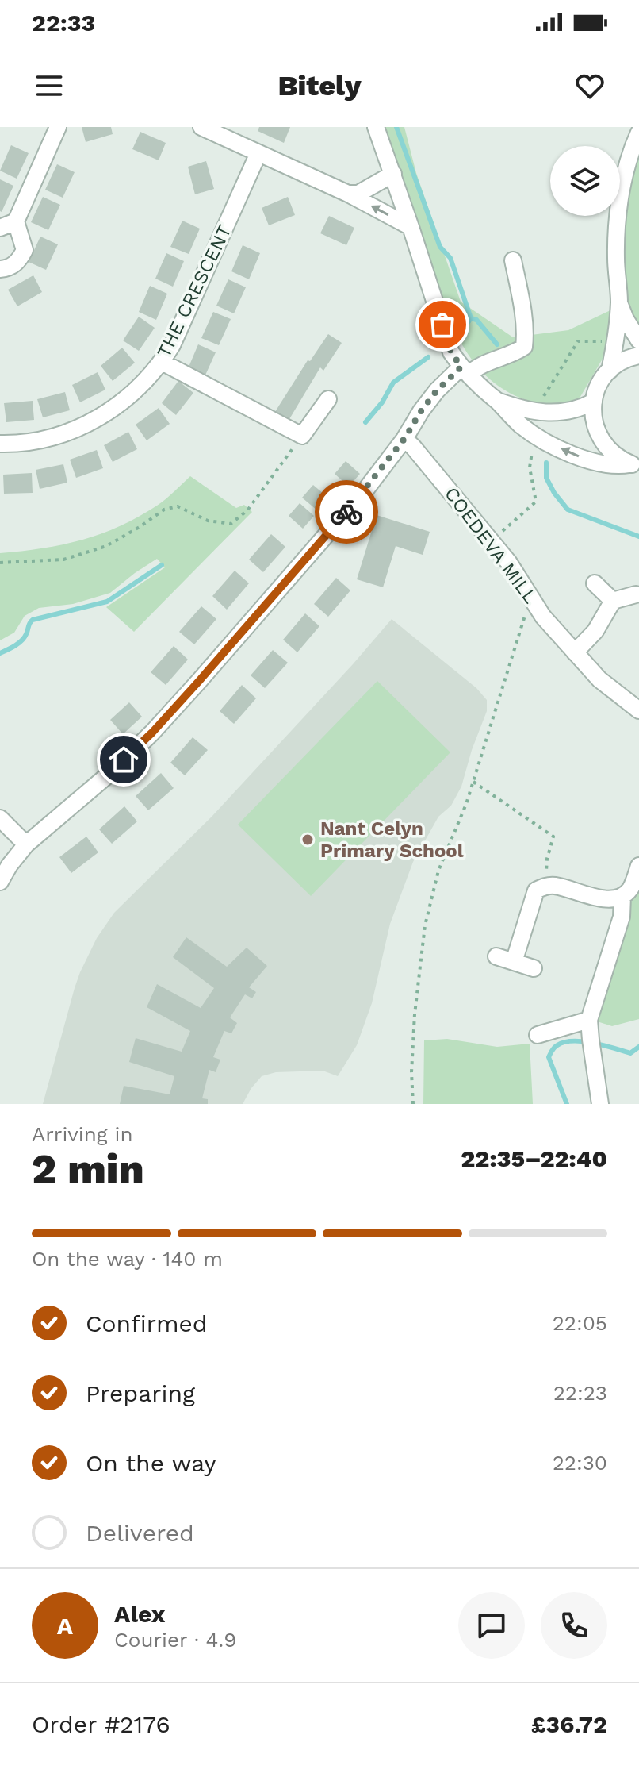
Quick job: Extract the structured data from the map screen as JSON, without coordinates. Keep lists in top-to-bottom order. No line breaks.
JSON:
{"streets":{"street":["THE CRESCENT","COEDEVA MILL"]},"places":["Nant Celyn Primary School"],"page":{"status":"22:33","header":"Bitely","heading":["2 min","Arriving in","22:35–22:40"],"panel":["Alex","Courier · 4.9","Order #2176","£36.72"],"bar":"On the way · 140 m","list":[["Confirmed","22:05"],["Preparing","22:23"],["On the way","22:30"],"Delivered"],"round":"A"}}
